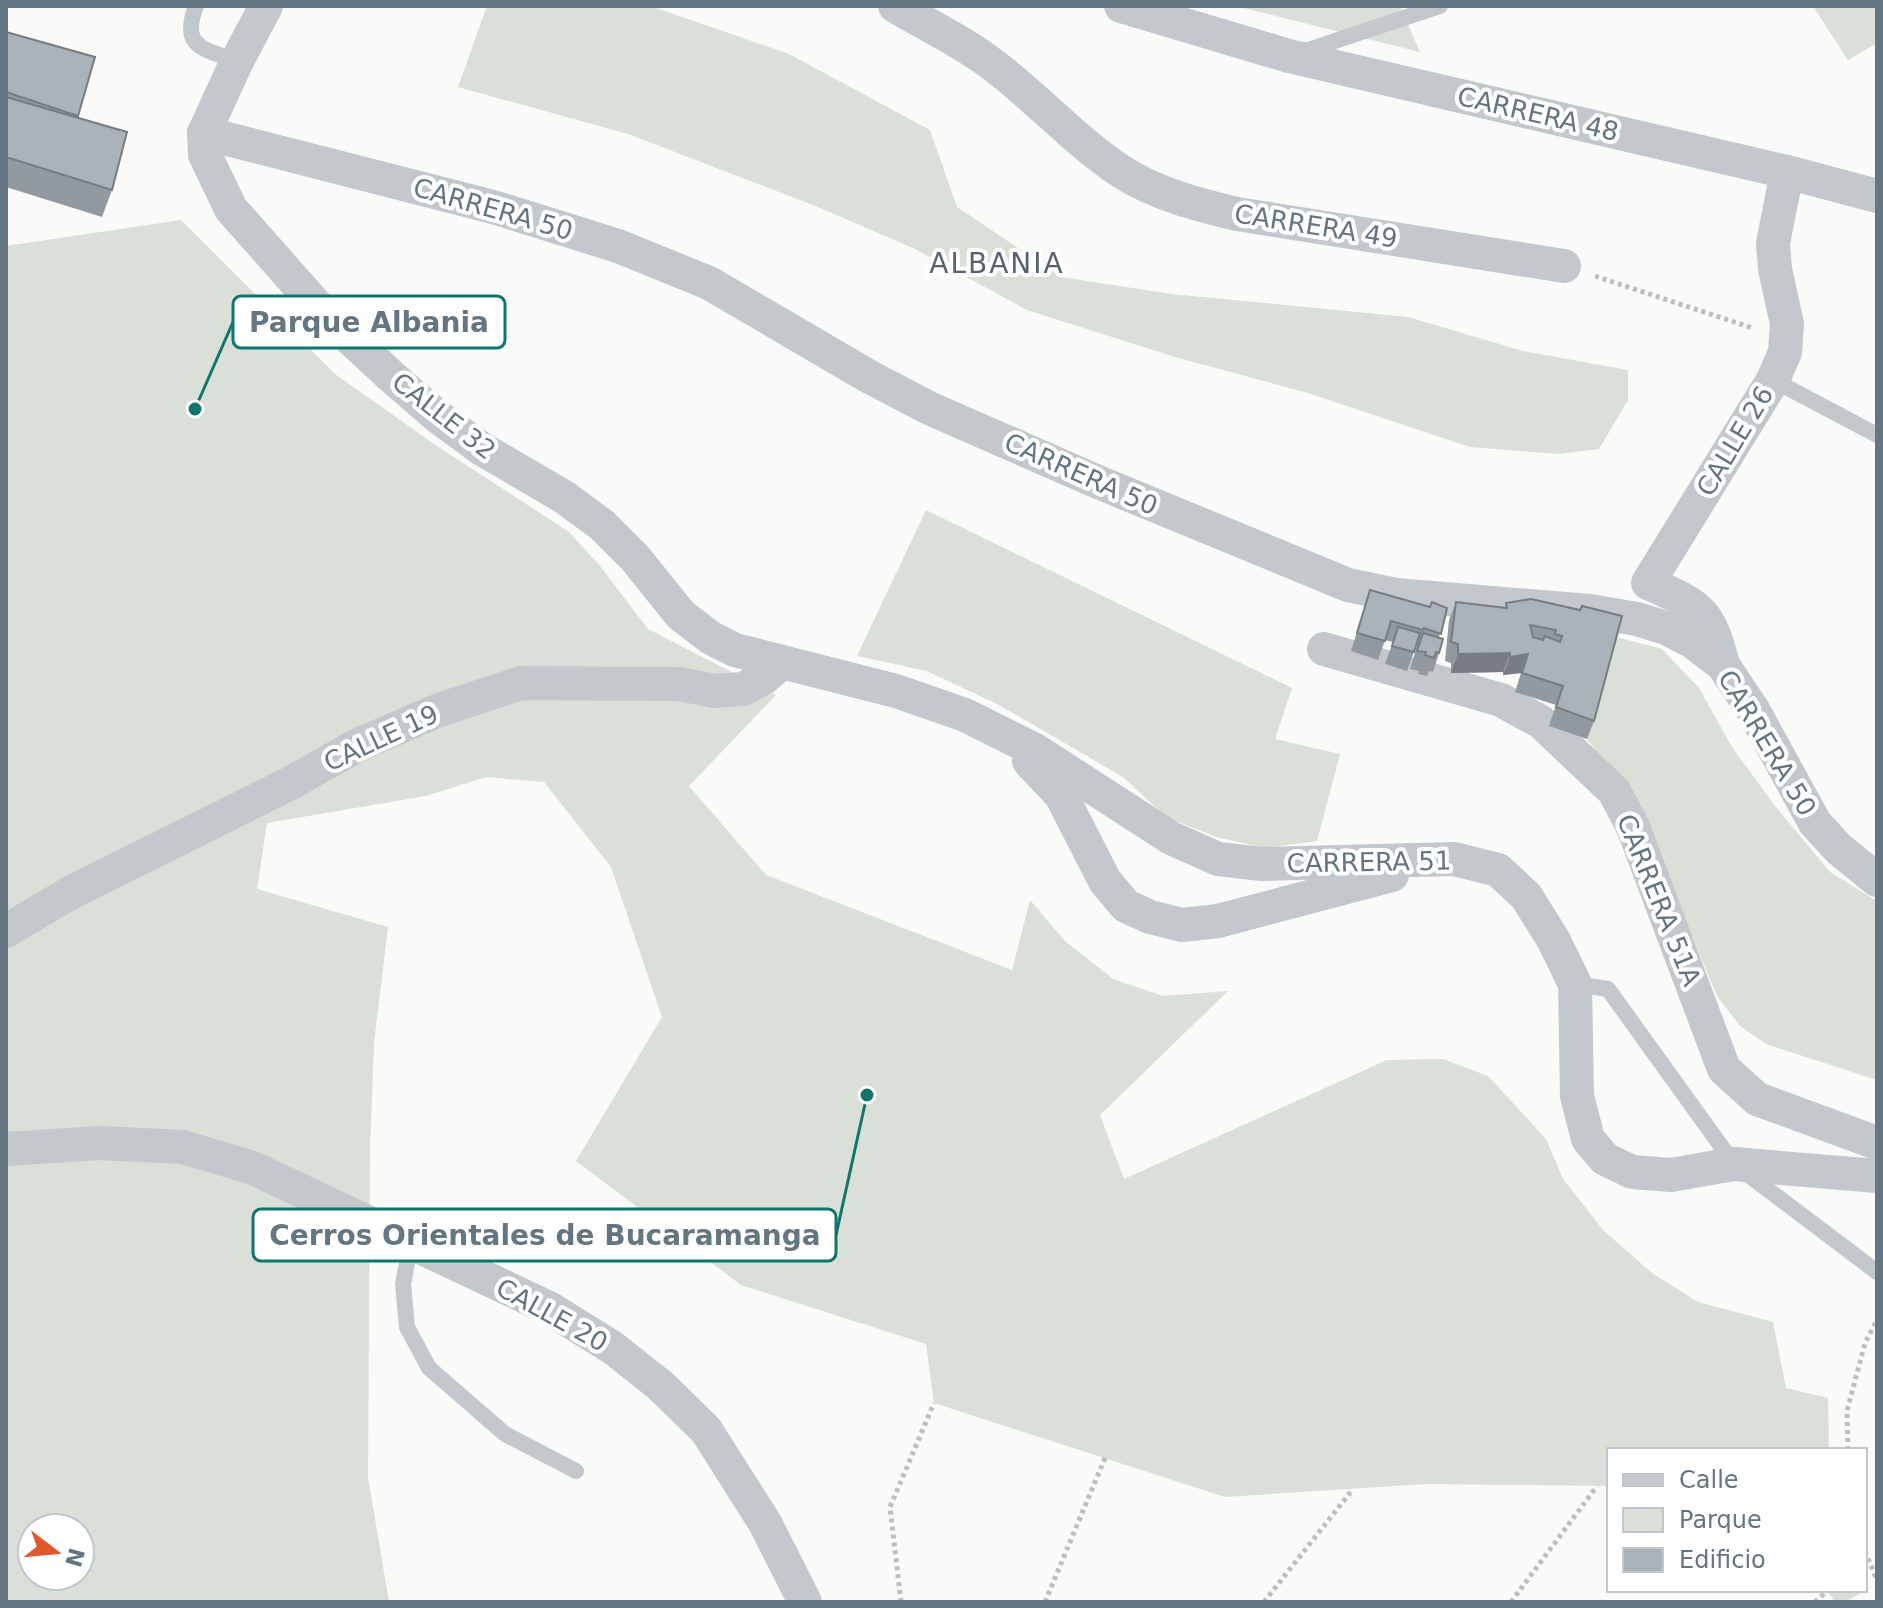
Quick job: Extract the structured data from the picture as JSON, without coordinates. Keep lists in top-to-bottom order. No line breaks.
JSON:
{"streets":{"street":["CARRERA 48","CARRERA 50","CARRERA 49","CALLE 32","CALLE 26","CALLE 19","CARRERA 51","CARRERA 51A","CALLE 20"]},"crossings":[["CARRERA 48","CALLE 26"],["CARRERA 50","CALLE 32"],["CARRERA 50","CALLE 26"],["CALLE 32","CALLE 19"],["CALLE 32","CARRERA 51"],["CALLE 19","CARRERA 51"]],"districts":["ALBANIA"],"places":["Parque Albania","Cerros Orientales de Bucaramanga"],"legend":["Calle","Parque","Edificio"],"north":"right"}
